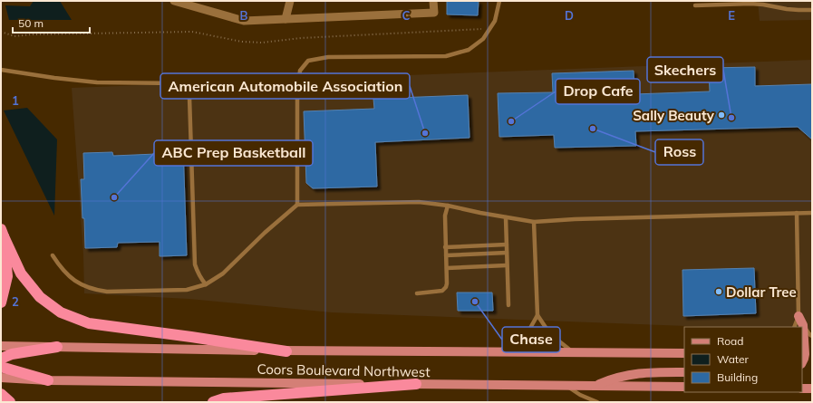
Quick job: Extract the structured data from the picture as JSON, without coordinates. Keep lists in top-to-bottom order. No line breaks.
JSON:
{"streets":{"main road":["Coors Boulevard Northwest"]},"places":["Sally Beauty","Skechers","Drop Cafe","Ross","American Automobile Association","ABC Prep Basketball","Dollar Tree","Chase"],"legend":["Road","Water","Building"],"scale_bar":"50 m","grid":{"columns":["B","C","D","E"],"rows":["1","2"]}}
